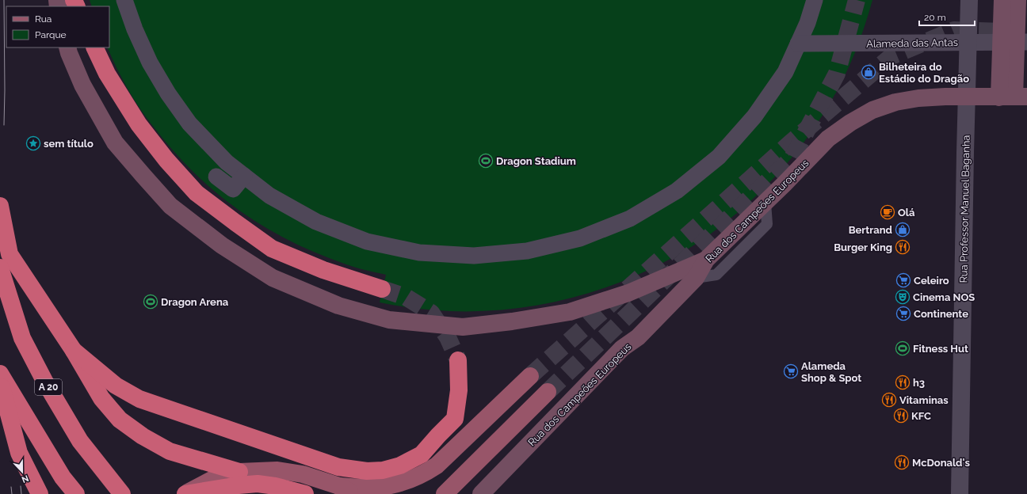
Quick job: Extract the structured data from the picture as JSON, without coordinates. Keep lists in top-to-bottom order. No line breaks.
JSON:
{"streets":{"highway":["A 20"],"main road":["Rua dos Campeões Europeus"],"street":["Alameda das Antas","Rua Professor Manuel Baganha"]},"places":{"shop":["Bilheteira do Estádio do Dragão","Bertrand"],"place":["sem título"],"sports":["Dragon Stadium","Dragon Arena","Fitness Hut"],"cafe":["Olá"],"restaurant":["Burger King","h3","Vitaminas","KFC","McDonald's"],"supermarket":["Celeiro","Continente","Alameda Shop & Spot"],"theatre":["Cinema NOS"]},"legend":["Rua","Parque"],"scale_bar":"20 m","north":"bottom"}
